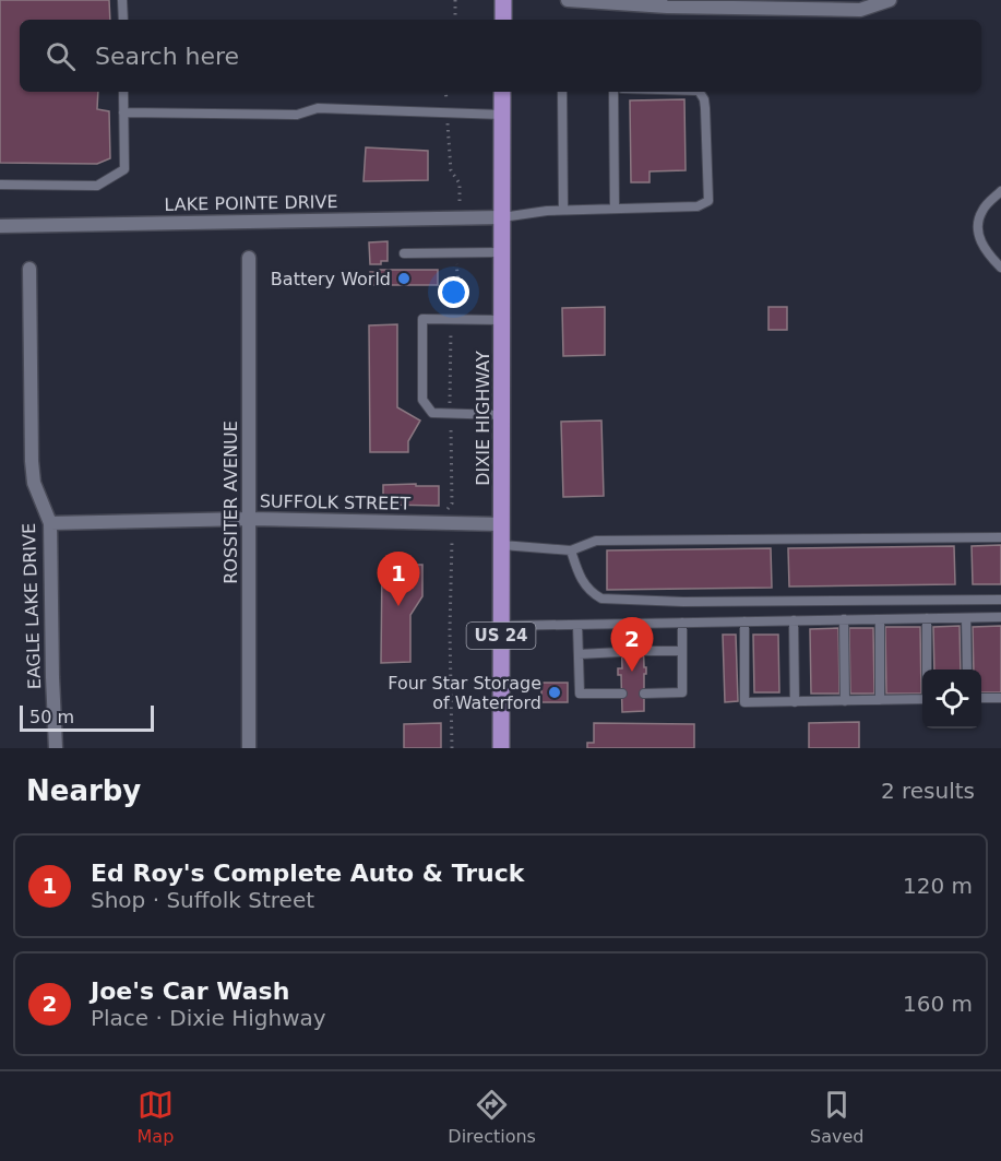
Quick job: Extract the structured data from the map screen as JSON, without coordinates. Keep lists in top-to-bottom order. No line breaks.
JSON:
{"streets":{"main road":["DIXIE HIGHWAY","US 24"],"street":["LAKE POINTE DRIVE","ROSSITER AVENUE","SUFFOLK STREET","EAGLE LAKE DRIVE"]},"crossings":[["LAKE POINTE DRIVE","DIXIE HIGHWAY"],["DIXIE HIGHWAY","SUFFOLK STREET"],["ROSSITER AVENUE","SUFFOLK STREET"],["SUFFOLK STREET","EAGLE LAKE DRIVE"]],"places":["Battery World","Four Star Storage of Waterford"],"scale_bar":"50 m","page":{"search":"Search here","pins":["1","2"],"scale":"50 m","heading":["Nearby","2 results"],"list":[{"mark":"1","name":"Ed Roy's Complete Auto & Truck","note":"Shop · Suffolk Street","value":"120 m"},{"mark":"2","name":"Joe's Car Wash","note":"Place · Dixie Highway","value":"160 m"}],"nav":["Map","Directions","Saved"]}}
